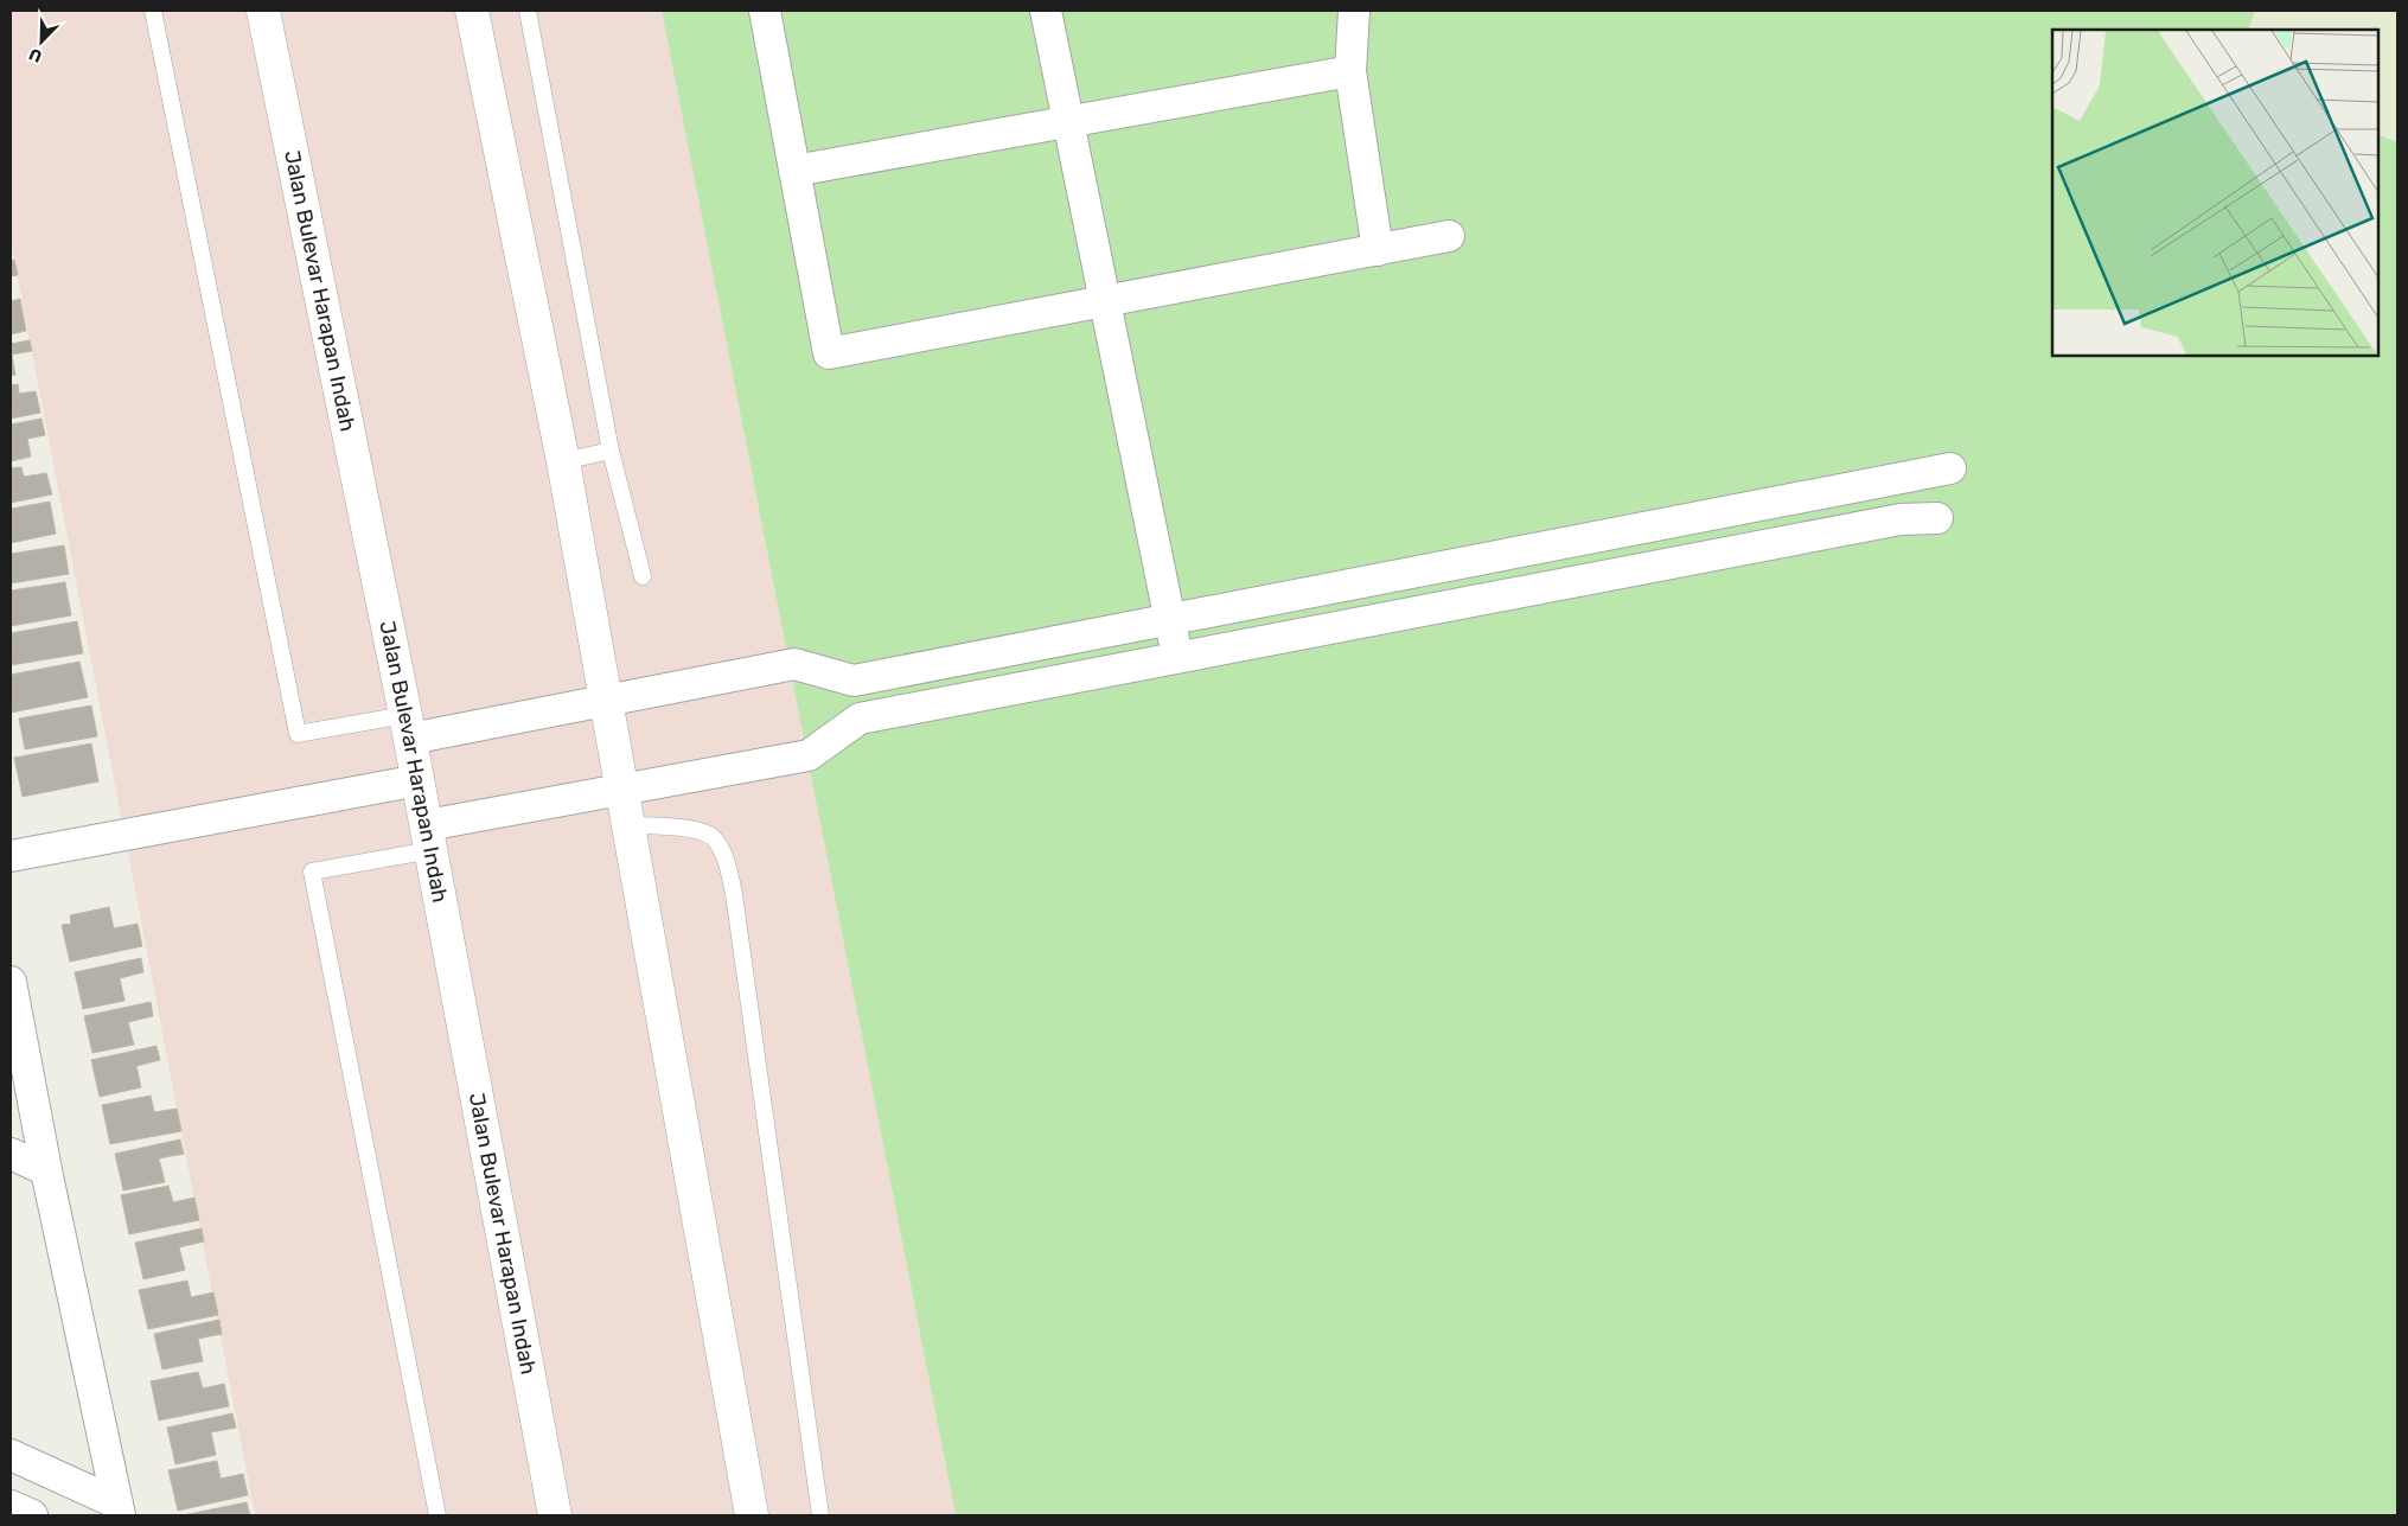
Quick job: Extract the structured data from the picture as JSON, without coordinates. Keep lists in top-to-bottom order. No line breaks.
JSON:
{"streets":{"street":["Jalan Bulevar Harapan Indah"]},"north":"bottom left"}
